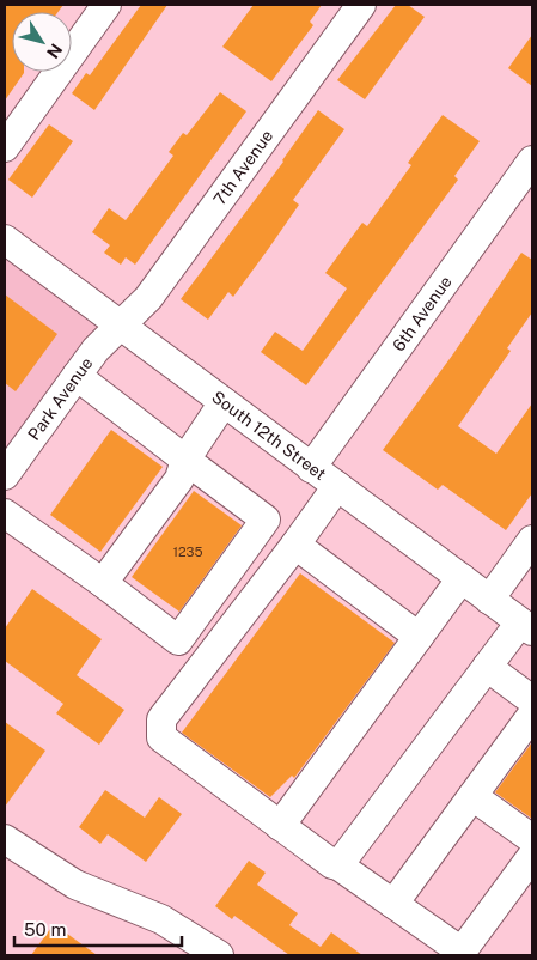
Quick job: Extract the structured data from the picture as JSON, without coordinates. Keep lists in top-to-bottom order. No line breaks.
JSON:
{"streets":{"street":["7th Avenue","6th Avenue","Park Avenue","South 12th Street"]},"crossings":[["7th Avenue","Park Avenue"],["7th Avenue","South 12th Street"],["6th Avenue","South 12th Street"],["Park Avenue","South 12th Street"]],"house_numbers":["1235"],"scale_bar":"50 m","north":"bottom right"}
